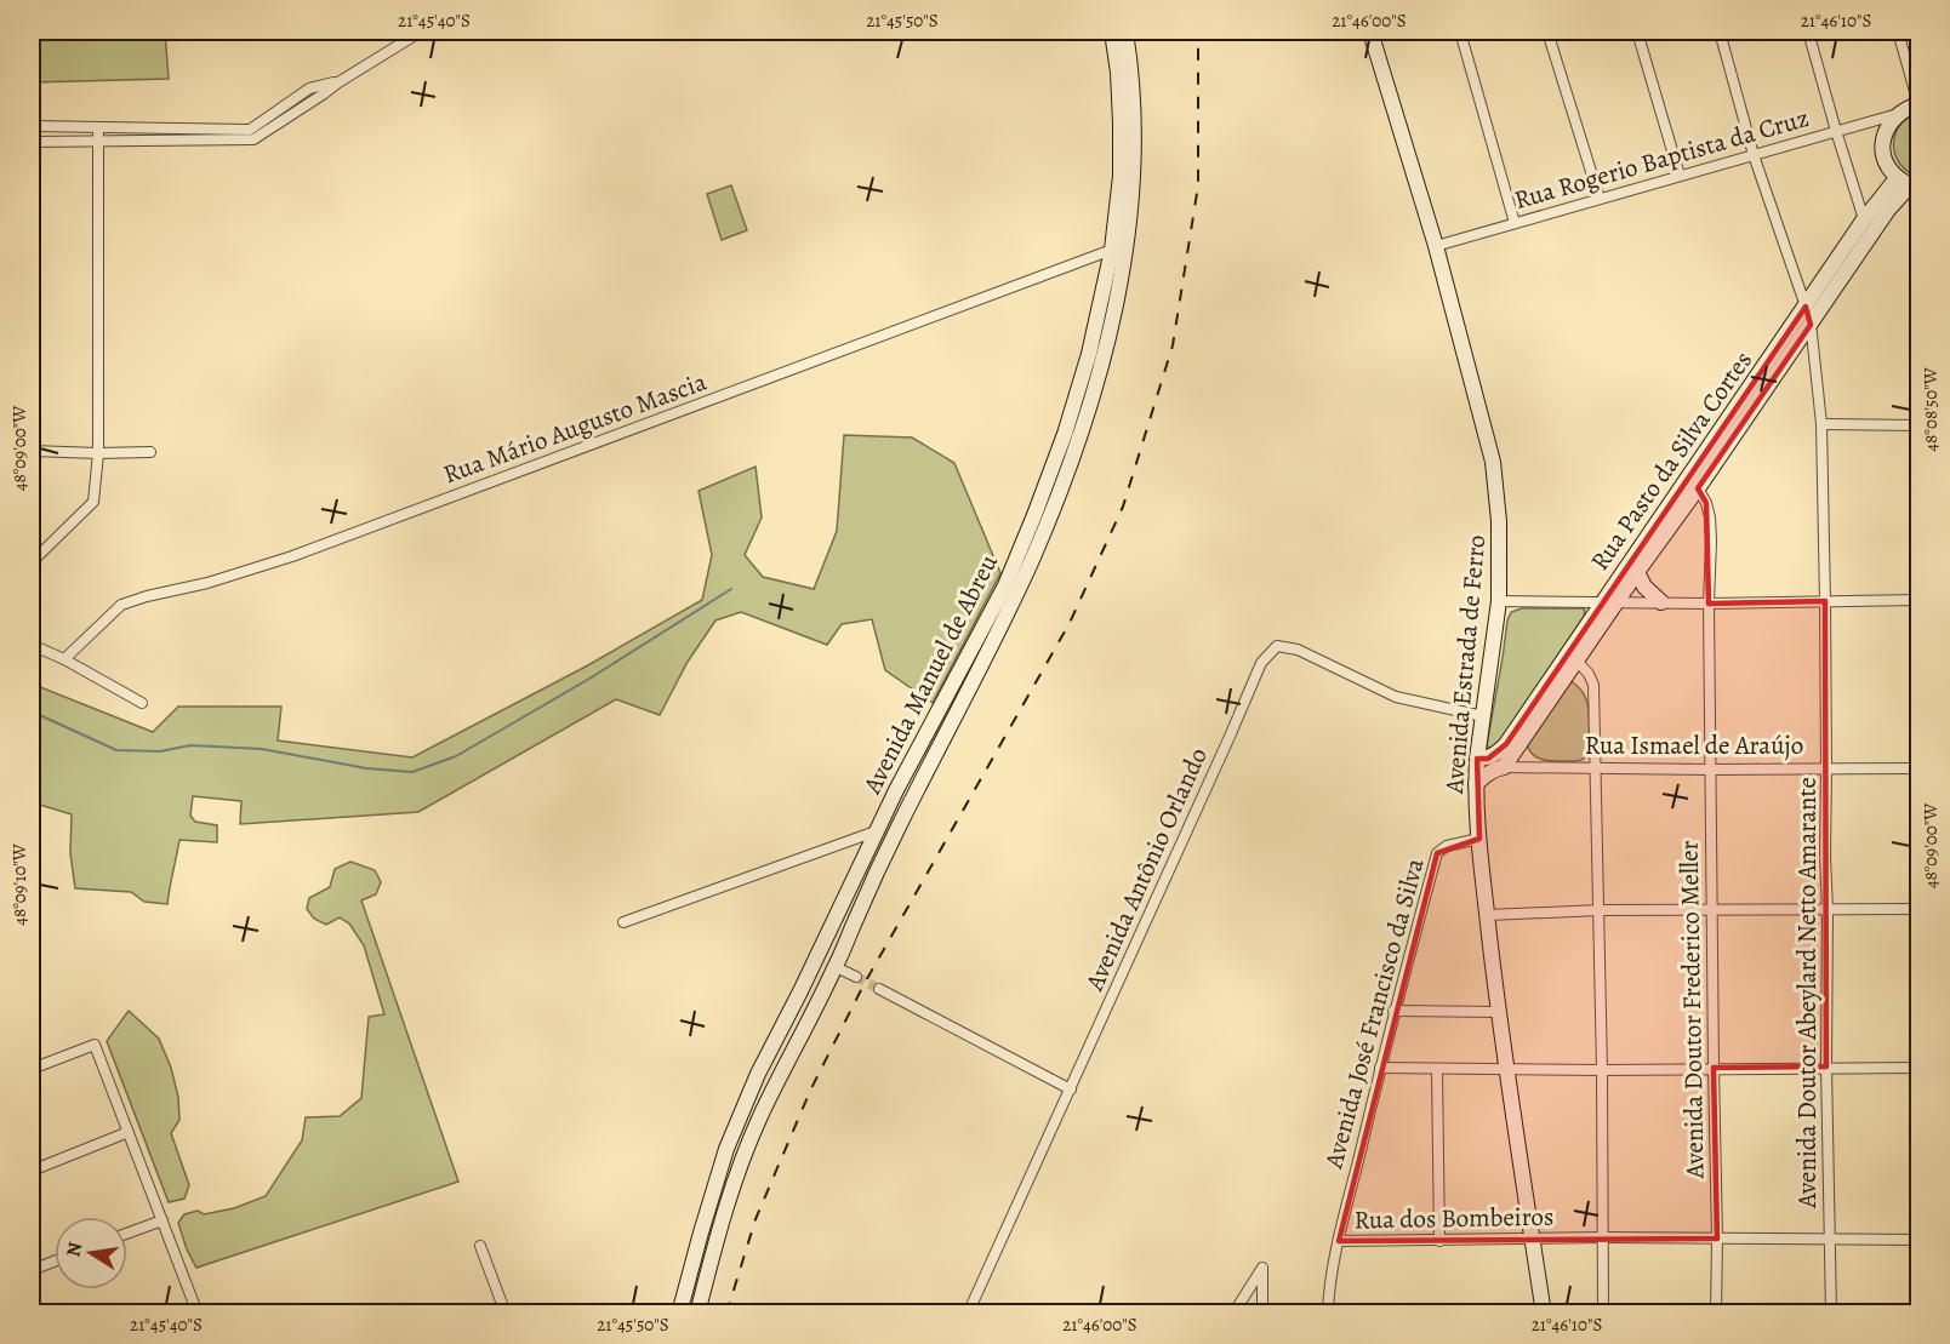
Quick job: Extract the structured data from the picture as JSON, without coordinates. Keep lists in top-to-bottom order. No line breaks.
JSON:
{"streets":{"street":["Rua Rogerio Baptista da Cruz","Rua Mário Augusto Mascia","Rua Pasto da Silva Cortes","Avenida Estrada de Ferro","Avenida Manuel de Abreu","Rua Ismael de Araújo","Avenida Antônio Orlando","Avenida Doutor Abeylard Netto Amarante","Avenida Doutor Frederico Meller","Avenida José Francisco da Silva","Rua dos Bombeiros"]},"crossings":[["Rua Rogerio Baptista da Cruz","Avenida Estrada de Ferro"],["Rua Rogerio Baptista da Cruz","Avenida Doutor Abeylard Netto Amarante"],["Rua Mário Augusto Mascia","Avenida Manuel de Abreu"],["Rua Pasto da Silva Cortes","Avenida Estrada de Ferro"],["Rua Pasto da Silva Cortes","Rua Ismael de Araújo"],["Rua Pasto da Silva Cortes","Avenida Doutor Abeylard Netto Amarante"],["Rua Pasto da Silva Cortes","Avenida Doutor Frederico Meller"],["Avenida Estrada de Ferro","Avenida Antônio Orlando"],["Avenida Estrada de Ferro","Avenida José Francisco da Silva"],["Avenida Estrada de Ferro","Rua dos Bombeiros"],["Rua Ismael de Araújo","Avenida Doutor Abeylard Netto Amarante"],["Rua Ismael de Araújo","Avenida Doutor Frederico Meller"],["Avenida Doutor Abeylard Netto Amarante","Rua dos Bombeiros"],["Avenida Doutor Frederico Meller","Rua dos Bombeiros"],["Avenida José Francisco da Silva","Rua dos Bombeiros"]],"north":"left","coordinates":["21°45'40\"S","21°45'50\"S","21°46'00\"S","21°46'10\"S","48°08'50\"W","48°09'00\"W","48°09'10\"W"]}
